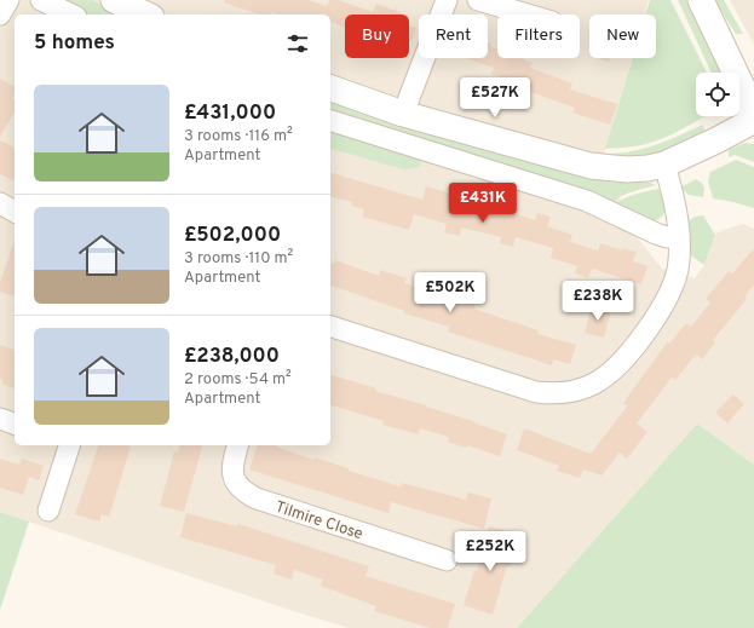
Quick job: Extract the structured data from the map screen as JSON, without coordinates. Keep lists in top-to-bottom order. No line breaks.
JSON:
{"streets":{"street":["Tilmire Close"]},"page":{"chip":["Buy","Rent","Filters","New"],"heading":"5 homes","list":[{"name":"£431,000","note":"3 rooms · 116 m² · Apartment"},{"name":"£502,000","note":"3 rooms · 110 m² · Apartment"},{"name":"£238,000","note":"2 rooms · 54 m² · Apartment"}],"price":["£527K","£431K","£502K","£238K","£252K"]}}
